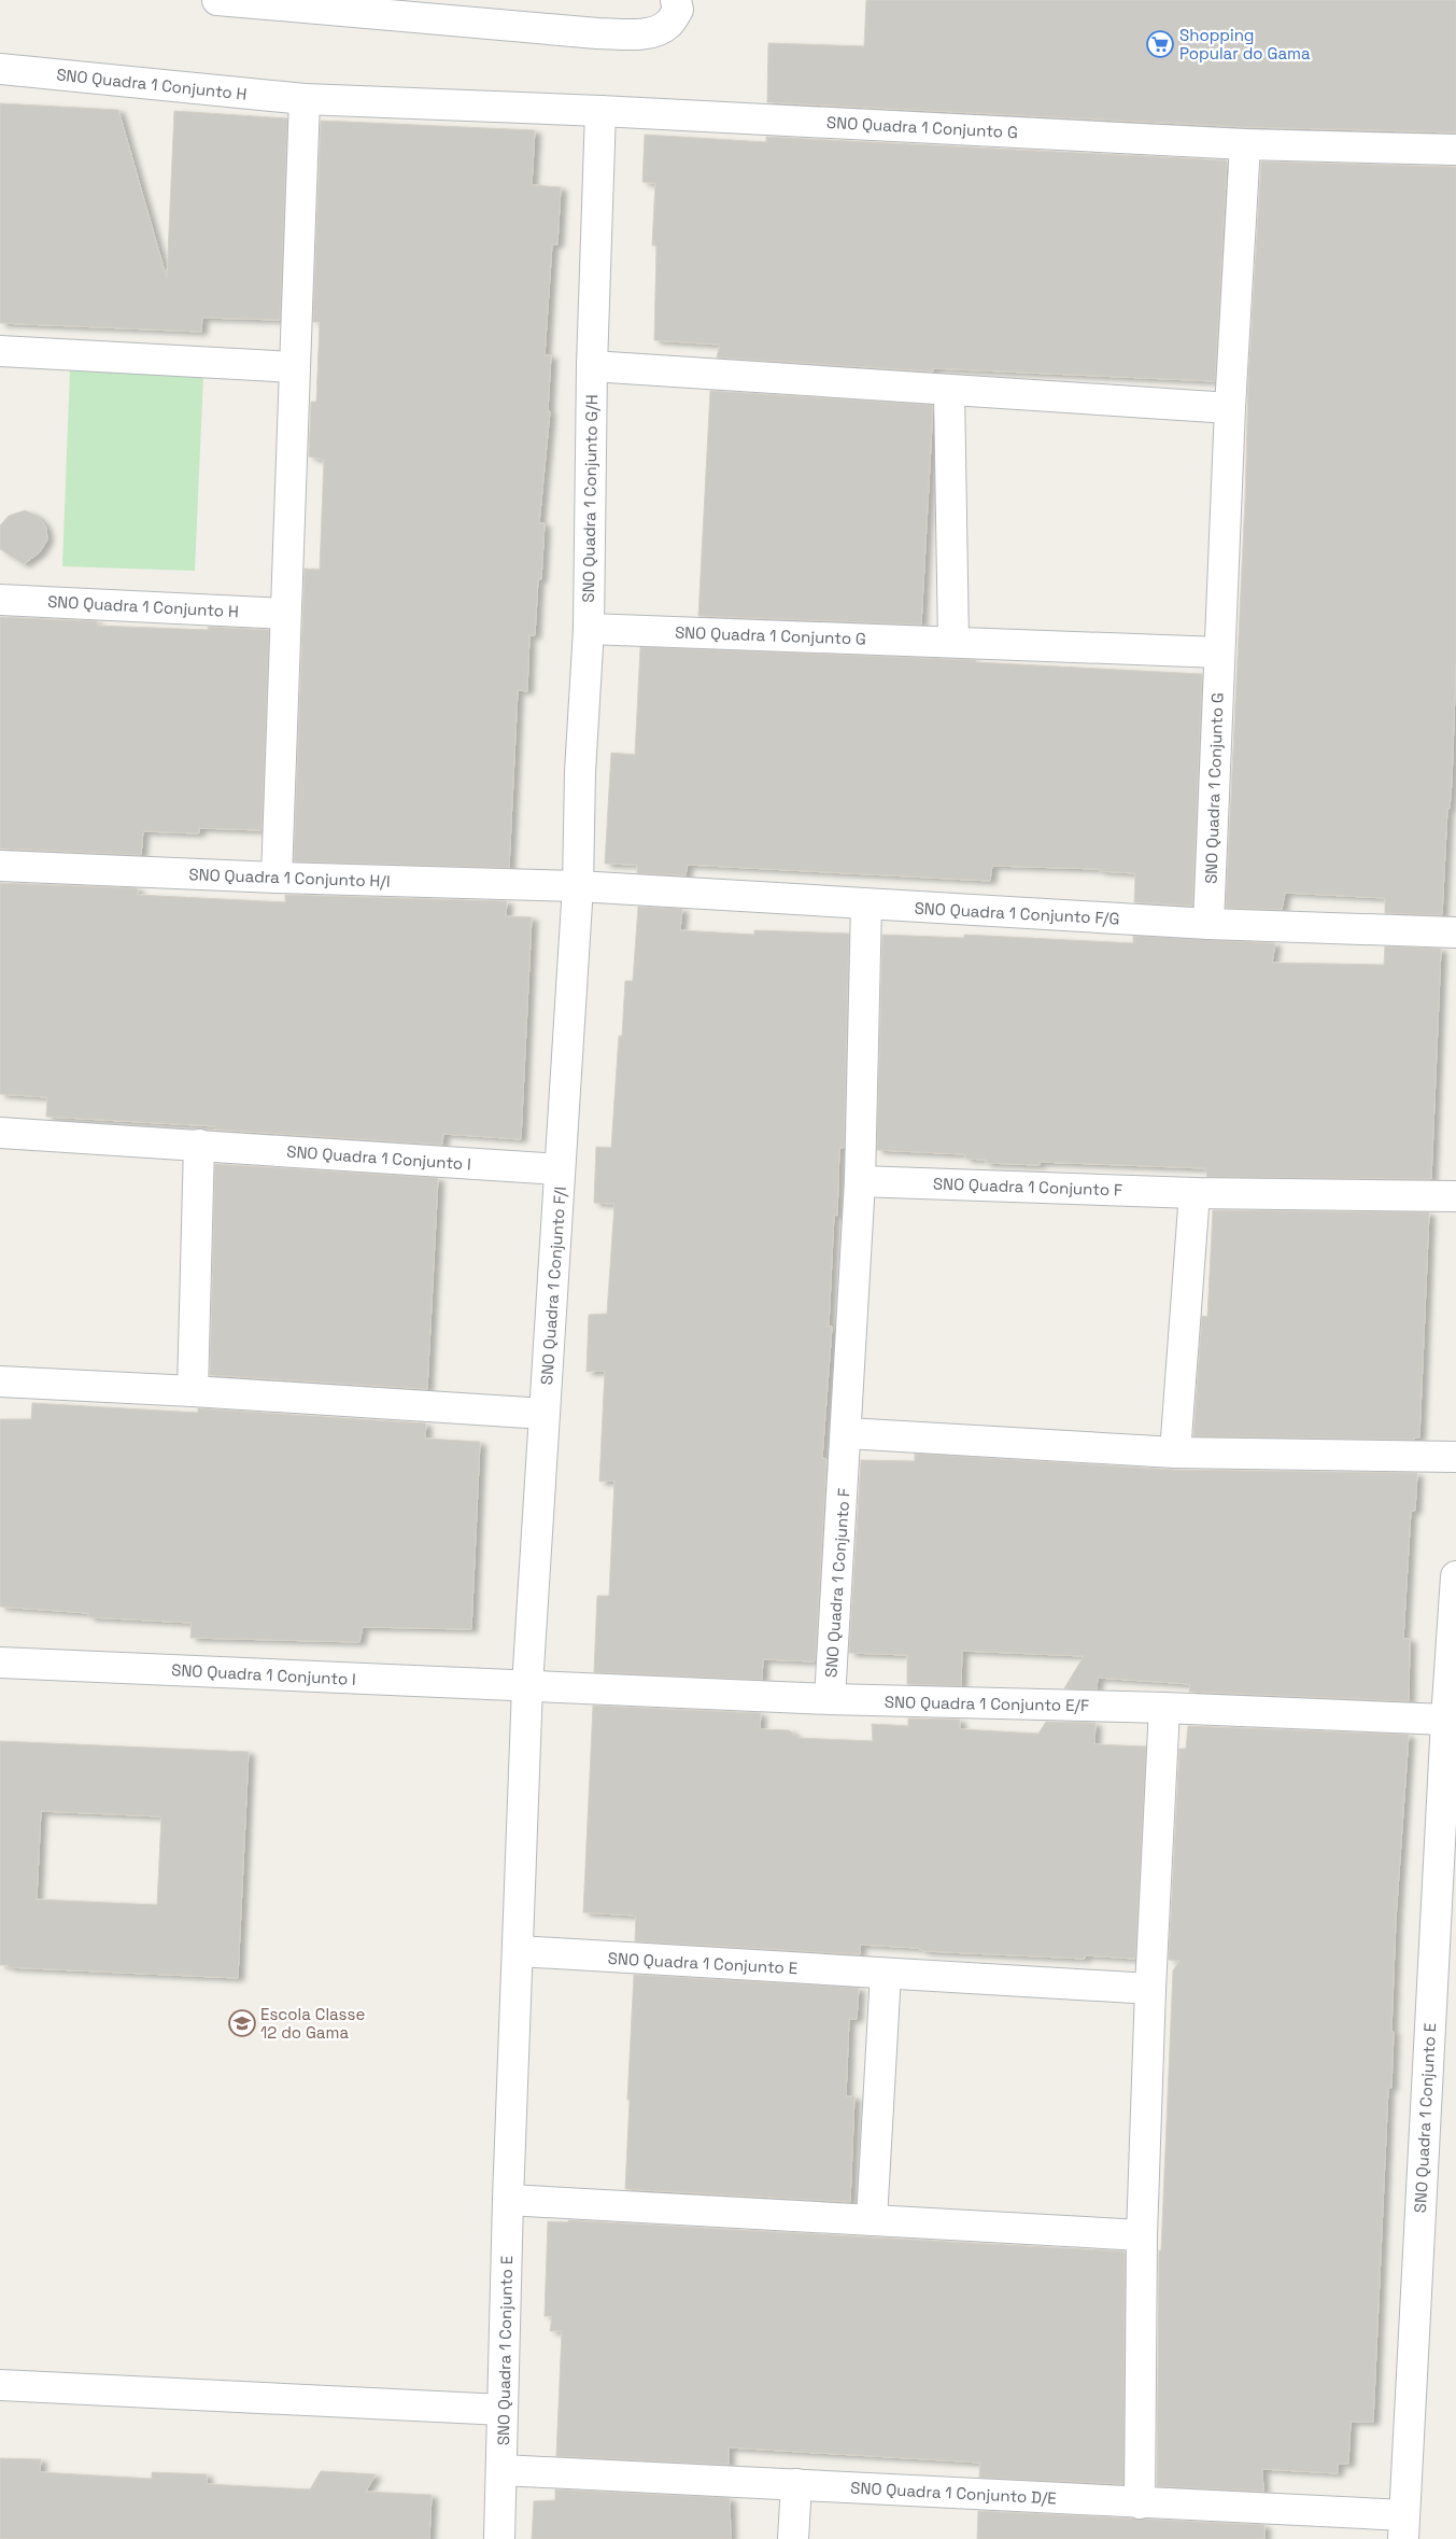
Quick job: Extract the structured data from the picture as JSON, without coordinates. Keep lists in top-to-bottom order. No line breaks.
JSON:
{"streets":{"street":["SNO Quadra 1 Conjunto H","SNO Quadra 1 Conjunto G","SNO Quadra 1 Conjunto G/H","SNO Quadra 1 Conjunto H/I","SNO Quadra 1 Conjunto F/G","SNO Quadra 1 Conjunto I","SNO Quadra 1 Conjunto F","SNO Quadra 1 Conjunto F/I","SNO Quadra 1 Conjunto E/F","SNO Quadra 1 Conjunto E","SNO Quadra 1 Conjunto D/E"]},"crossings":[["SNO Quadra 1 Conjunto H","SNO Quadra 1 Conjunto G"],["SNO Quadra 1 Conjunto H","SNO Quadra 1 Conjunto G/H"],["SNO Quadra 1 Conjunto G","SNO Quadra 1 Conjunto G/H"],["SNO Quadra 1 Conjunto G","SNO Quadra 1 Conjunto F/G"],["SNO Quadra 1 Conjunto G/H","SNO Quadra 1 Conjunto H/I"],["SNO Quadra 1 Conjunto G/H","SNO Quadra 1 Conjunto F/G"],["SNO Quadra 1 Conjunto G/H","SNO Quadra 1 Conjunto F/I"],["SNO Quadra 1 Conjunto H/I","SNO Quadra 1 Conjunto F/G"],["SNO Quadra 1 Conjunto H/I","SNO Quadra 1 Conjunto F/I"],["SNO Quadra 1 Conjunto F/G","SNO Quadra 1 Conjunto F"],["SNO Quadra 1 Conjunto F/G","SNO Quadra 1 Conjunto F/I"],["SNO Quadra 1 Conjunto I","SNO Quadra 1 Conjunto F/I"],["SNO Quadra 1 Conjunto I","SNO Quadra 1 Conjunto E/F"],["SNO Quadra 1 Conjunto I","SNO Quadra 1 Conjunto E"],["SNO Quadra 1 Conjunto F","SNO Quadra 1 Conjunto E/F"],["SNO Quadra 1 Conjunto F/I","SNO Quadra 1 Conjunto E/F"],["SNO Quadra 1 Conjunto F/I","SNO Quadra 1 Conjunto E"],["SNO Quadra 1 Conjunto E/F","SNO Quadra 1 Conjunto E"],["SNO Quadra 1 Conjunto E","SNO Quadra 1 Conjunto D/E"]],"places":{"supermarket":["Shopping Popular do Gama"],"school or university":["Escola Classe 12 do Gama"]}}
